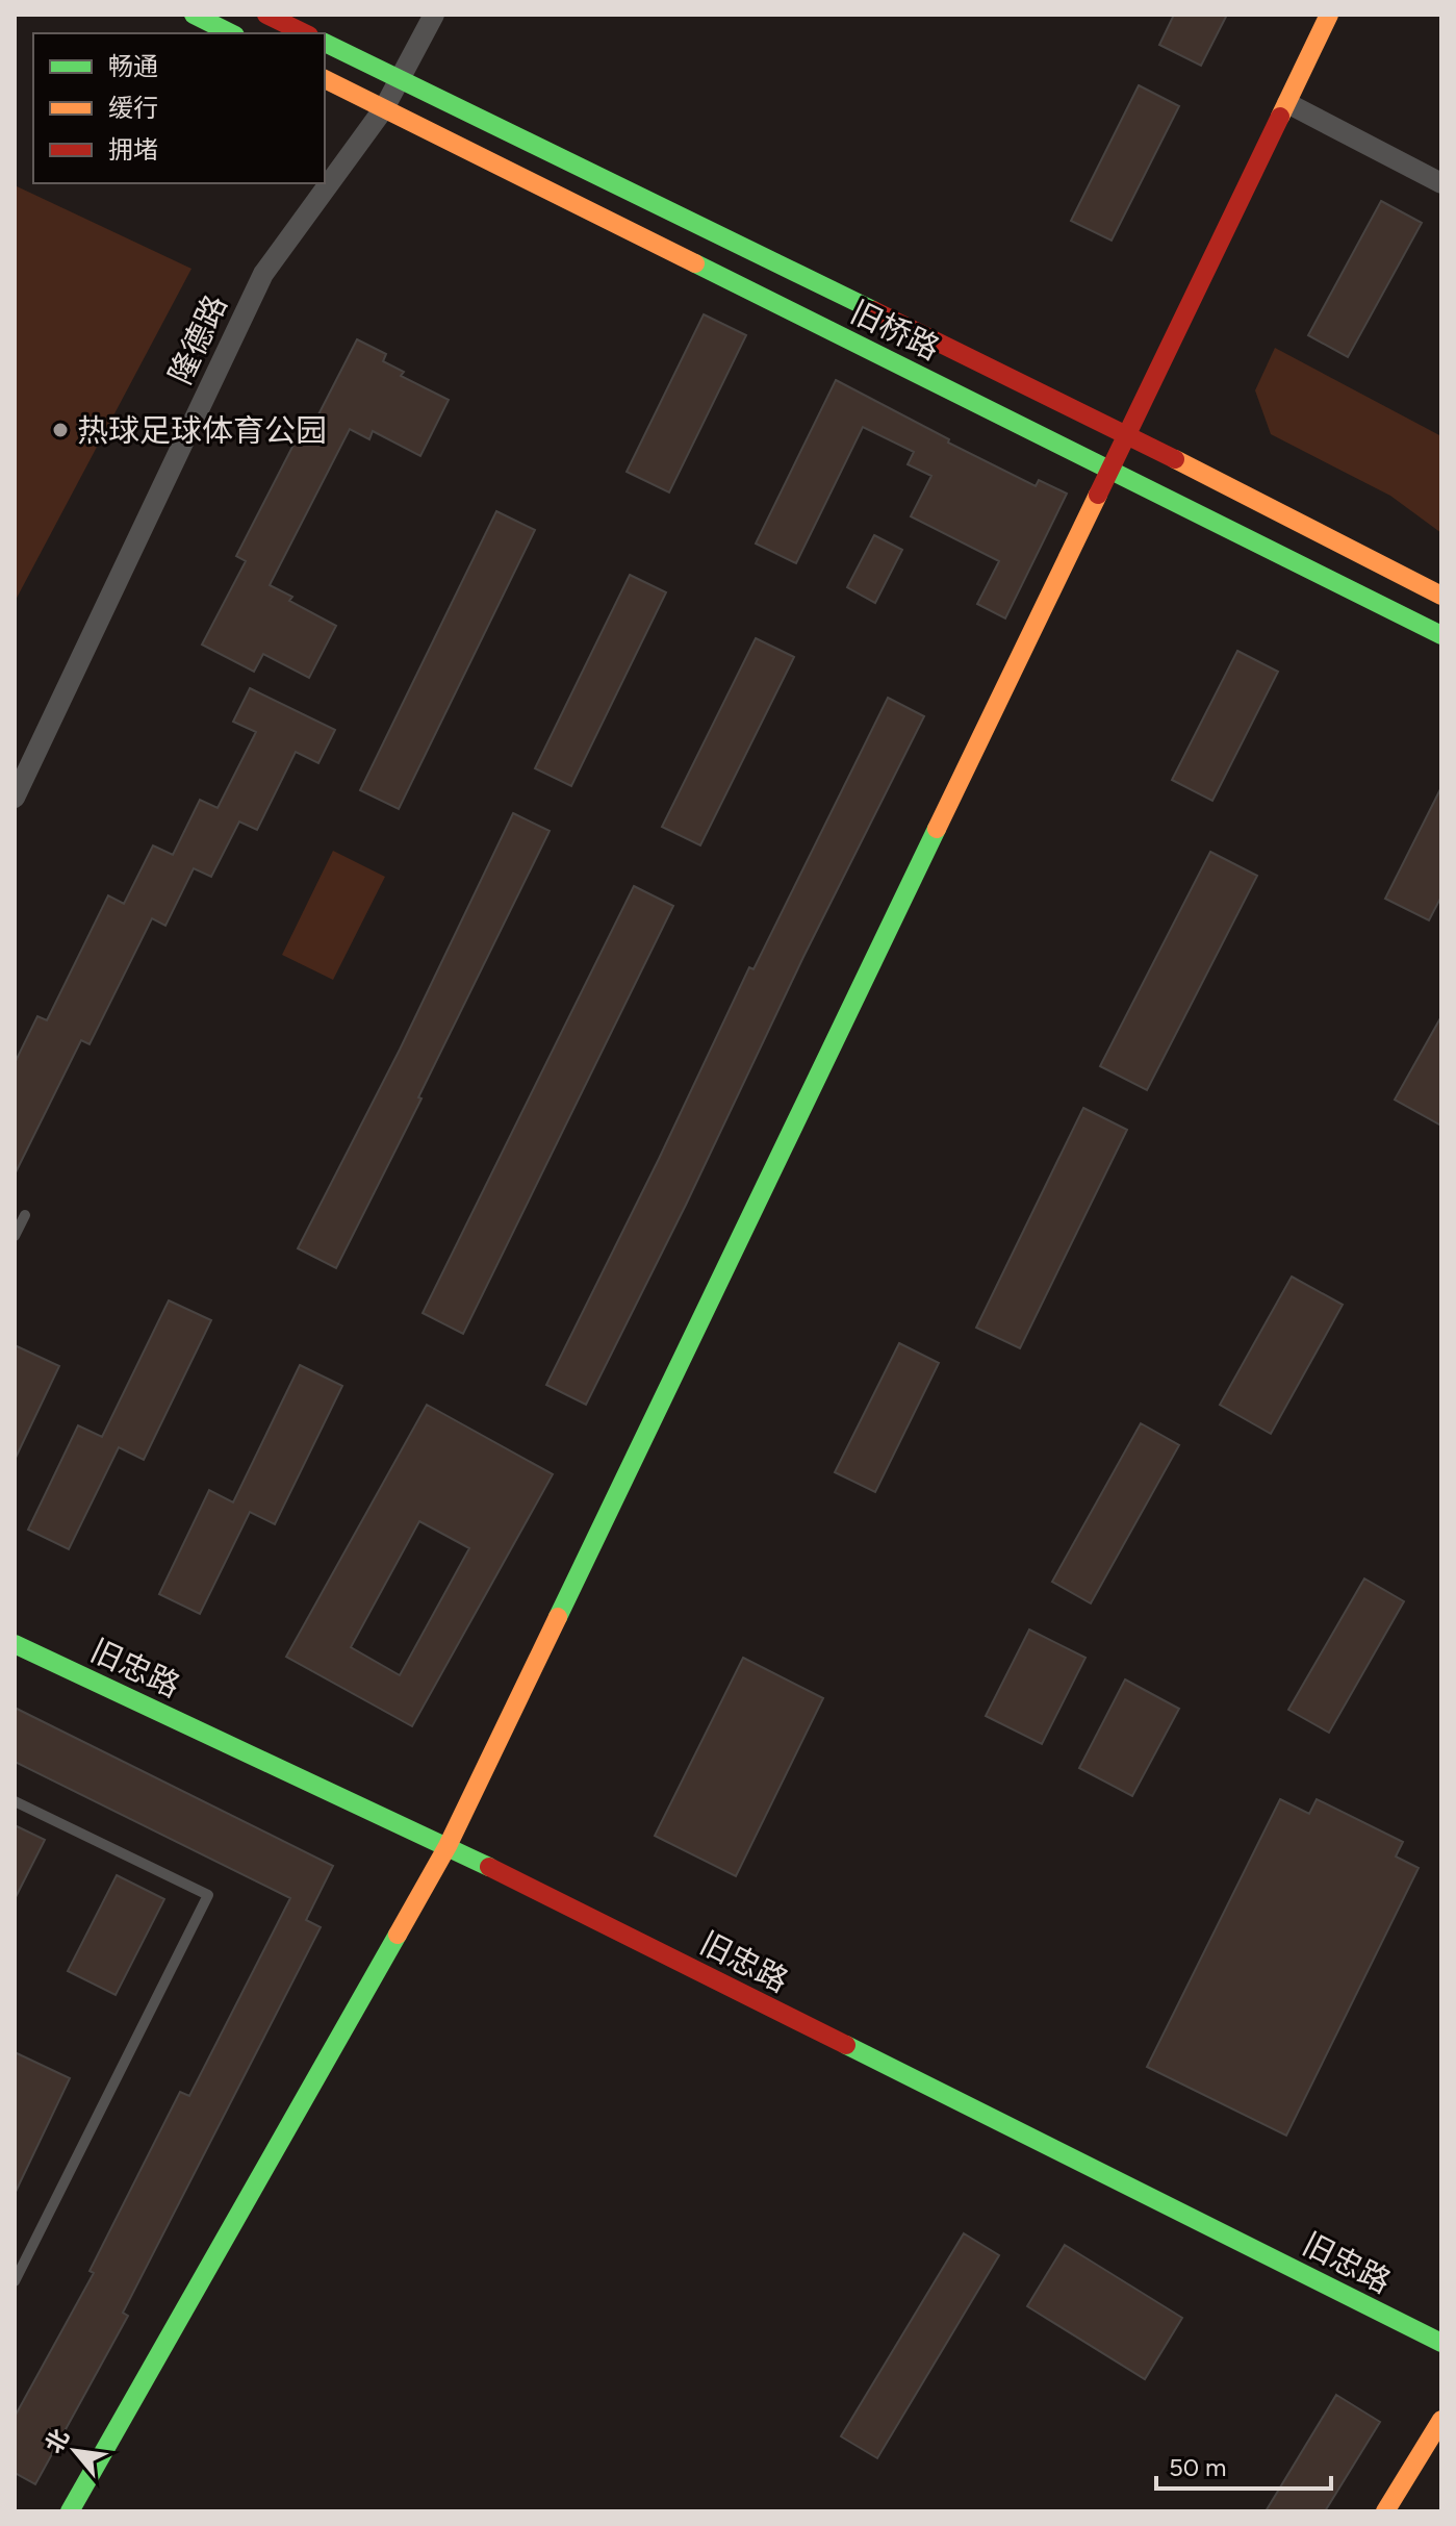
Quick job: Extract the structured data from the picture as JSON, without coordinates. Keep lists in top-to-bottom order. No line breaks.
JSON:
{"streets":{"street":["旧桥路","隆德路","旧忠路"]},"crossings":[["旧桥路","隆德路"]],"places":["热球足球体育公园"],"legend":["畅通","缓行","拥堵"],"scale_bar":"50 m","north":"top left"}
